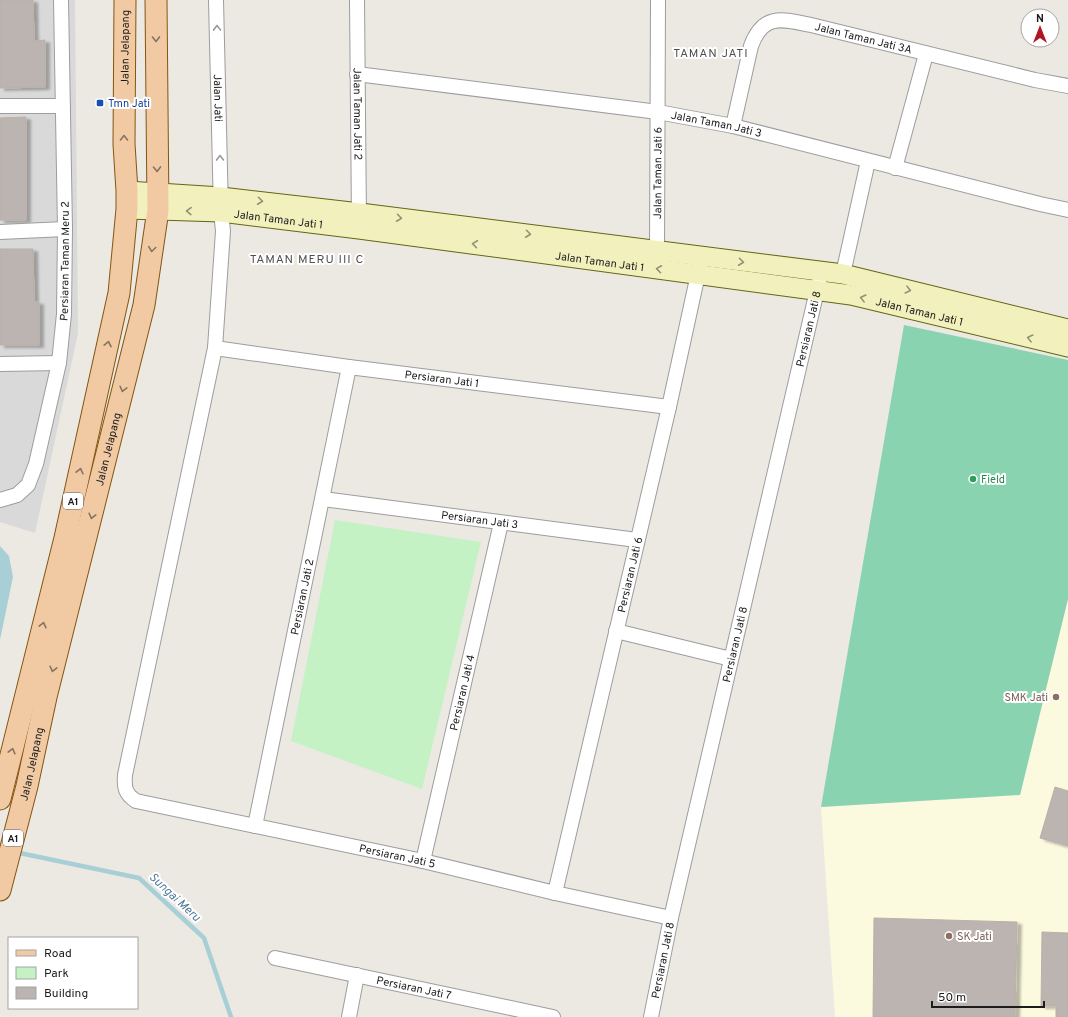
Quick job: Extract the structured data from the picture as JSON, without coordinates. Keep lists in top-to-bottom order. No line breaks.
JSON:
{"streets":{"main road":["Jalan Jelapang","A1"],"street":["Jalan Taman Jati 3A","Jalan Jati","Jalan Taman Jati 2","Jalan Taman Jati 3","Jalan Taman Jati 6","Jalan Taman Jati 1","Persiaran Taman Meru 2","Persiaran Jati 8","Persiaran Jati 1","Persiaran Jati 3","Persiaran Jati 6","Persiaran Jati 2","Persiaran Jati 4","Persiaran Jati 5","Persiaran Jati 7"]},"crossings":[["Jalan Taman Jati 3A","Jalan Taman Jati 3"],["Jalan Jelapang","Jalan Taman Jati 1"],["Jalan Jati","Jalan Taman Jati 1"],["Jalan Jati","Persiaran Jati 1"],["Jalan Jati","Persiaran Jati 5"],["Jalan Taman Jati 2","Jalan Taman Jati 3"],["Jalan Taman Jati 2","Jalan Taman Jati 1"],["Jalan Taman Jati 3","Jalan Taman Jati 6"],["Jalan Taman Jati 6","Jalan Taman Jati 1"],["Jalan Taman Jati 1","Persiaran Jati 8"],["Jalan Taman Jati 1","Persiaran Jati 6"],["Persiaran Jati 8","Persiaran Jati 5"],["Persiaran Jati 1","Persiaran Jati 6"],["Persiaran Jati 1","Persiaran Jati 2"],["Persiaran Jati 3","Persiaran Jati 6"],["Persiaran Jati 3","Persiaran Jati 2"],["Persiaran Jati 3","Persiaran Jati 4"],["Persiaran Jati 6","Persiaran Jati 5"],["Persiaran Jati 2","Persiaran Jati 5"],["Persiaran Jati 4","Persiaran Jati 5"]],"districts":["TAMAN JATI","TAMAN MERU III C"],"water":["Sungai Meru"],"places":{"transit":["Tmn Jati"],"other":["Field","SMK Jati","SK Jati"]},"legend":["Road","Park","Building"],"scale_bar":"50 m","north":"top"}
